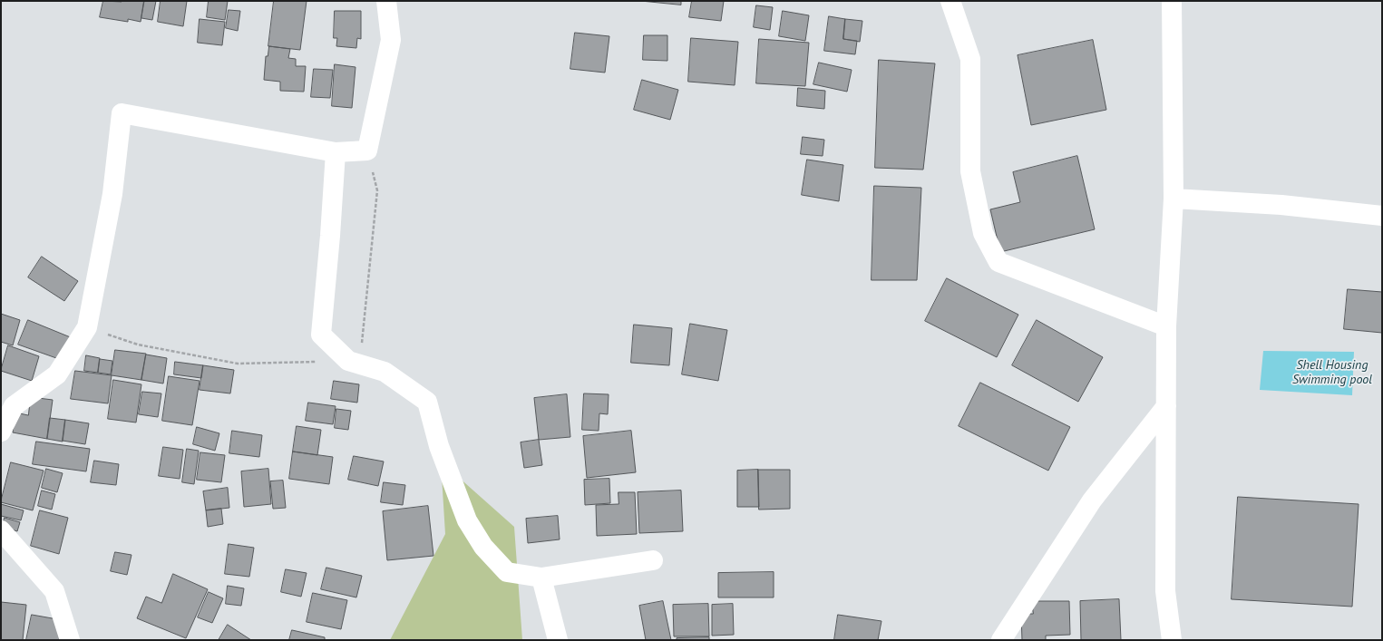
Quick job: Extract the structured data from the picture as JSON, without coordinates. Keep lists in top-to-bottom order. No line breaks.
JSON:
{"water":["Shell Housing Swimming pool"]}
